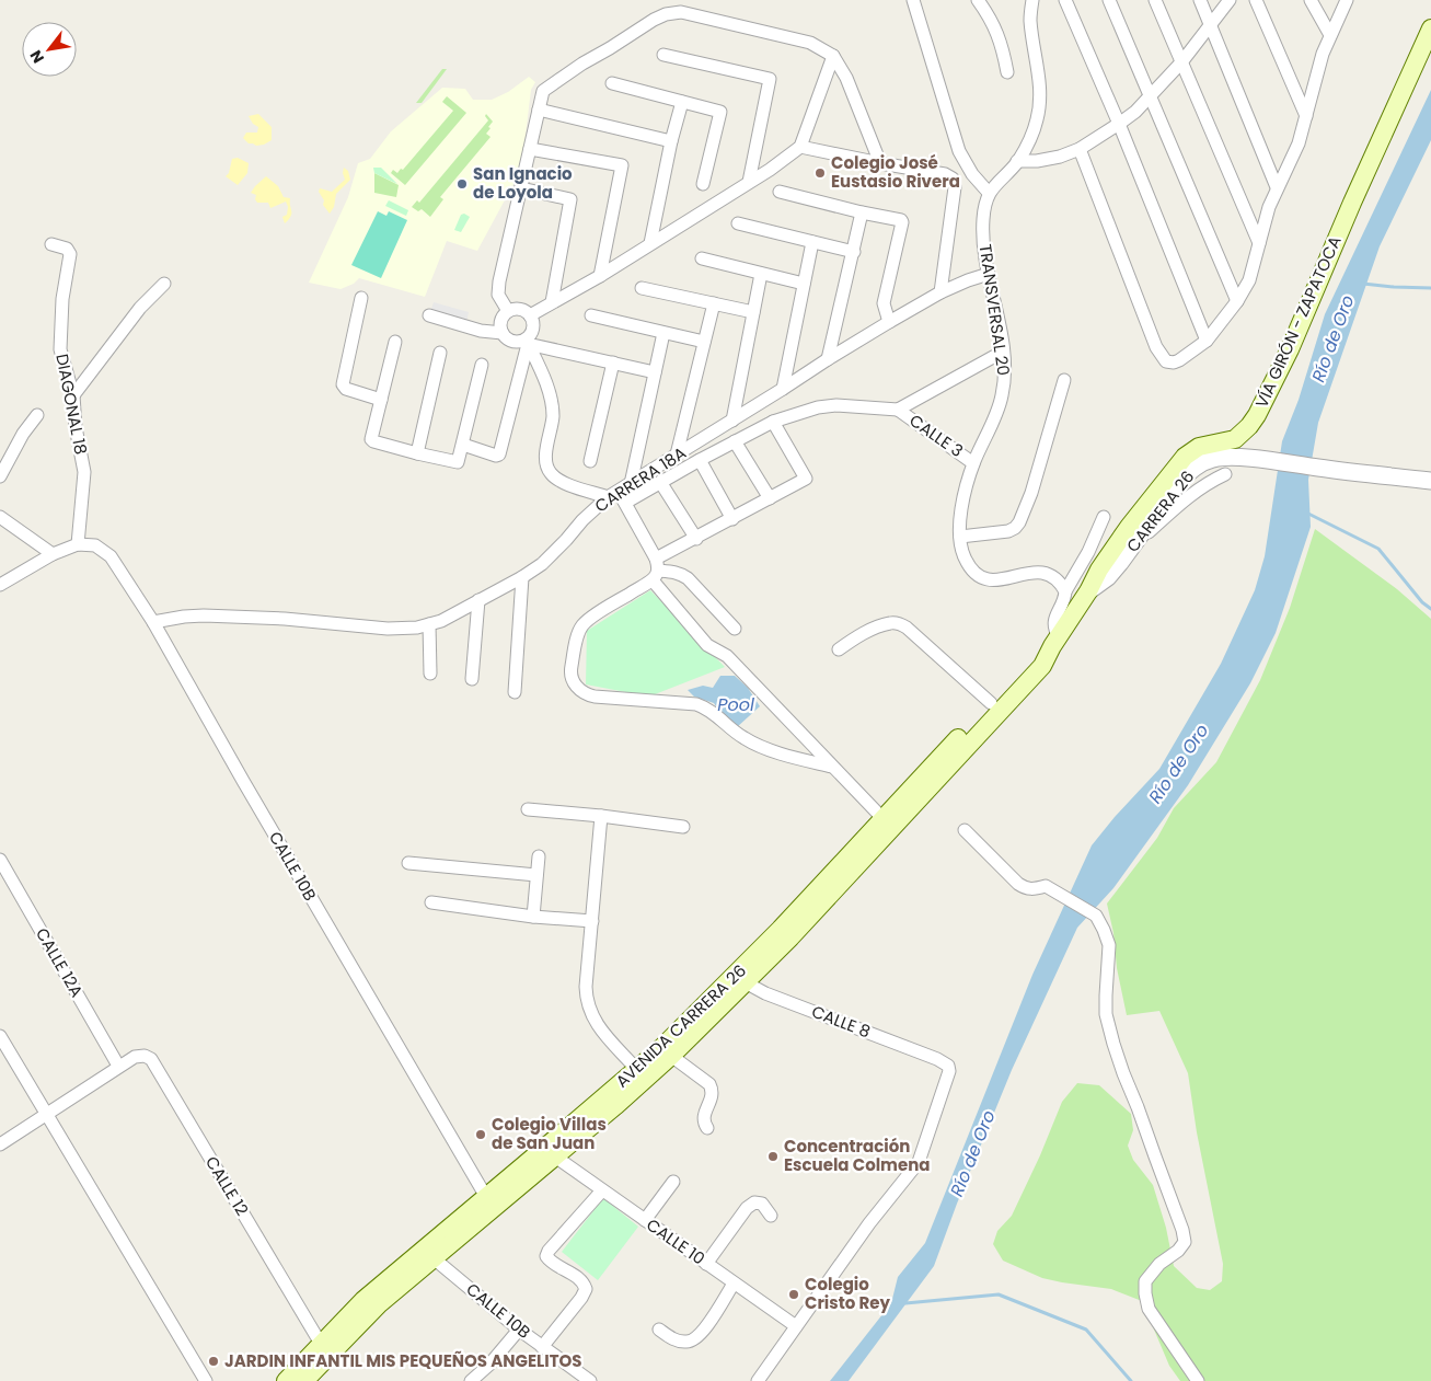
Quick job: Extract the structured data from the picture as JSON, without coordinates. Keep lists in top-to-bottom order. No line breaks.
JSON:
{"streets":{"main road":["VÍA GIRÓN - ZAPATOCA","AVENIDA CARRERA 26"],"street":["TRANSVERSAL 20","DIAGONAL 18","CALLE 3","CARRERA 18A","CARRERA 26","CALLE 10B","CALLE 12A","CALLE 8","CALLE 12","CALLE 10"]},"crossings":[["TRANSVERSAL 20","CALLE 3"],["TRANSVERSAL 20","CARRERA 18A"],["VÍA GIRÓN - ZAPATOCA","CARRERA 26"],["VÍA GIRÓN - ZAPATOCA","AVENIDA CARRERA 26"],["DIAGONAL 18","CALLE 10B"],["CARRERA 18A","CALLE 10B"],["CARRERA 26","AVENIDA CARRERA 26"],["CALLE 10B","AVENIDA CARRERA 26"],["CALLE 12A","CALLE 12"],["CALLE 8","AVENIDA CARRERA 26"],["CALLE 8","CALLE 10"],["AVENIDA CARRERA 26","CALLE 12"],["AVENIDA CARRERA 26","CALLE 10"]],"water":["Río de Oro","Pool"],"places":["Colegio José Eustasio Rivera","San Ignacio de Loyola","Colegio Villas de San Juan","Concentración Escuela Colmena","Colegio Cristo Rey","JARDIN INFANTIL MIS PEQUEÑOS ANGELITOS"],"north":"bottom left"}
